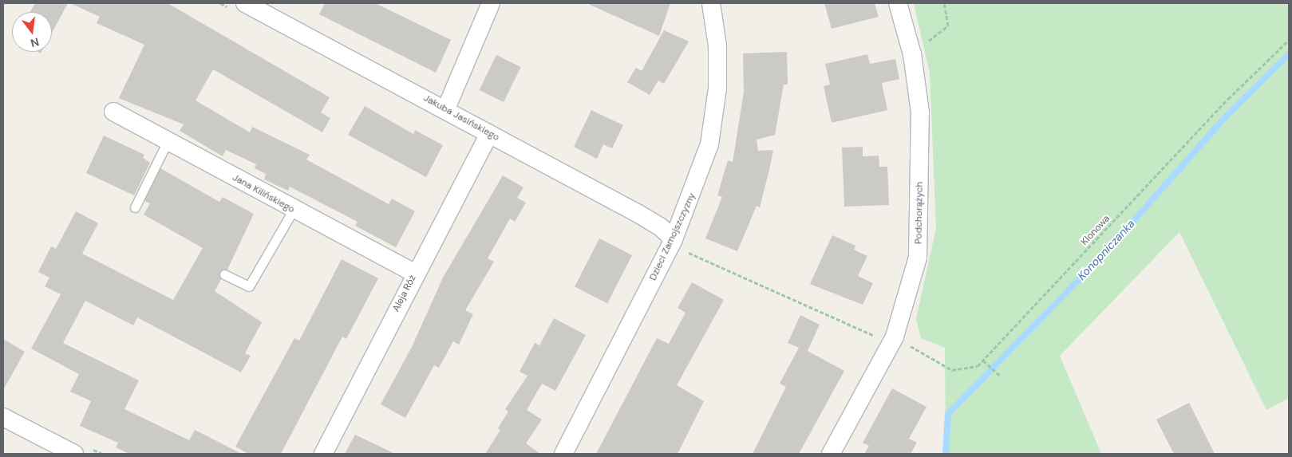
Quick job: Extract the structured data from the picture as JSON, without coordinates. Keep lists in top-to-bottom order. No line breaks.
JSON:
{"streets":{"street":["Jakuba Jasińskiego","Jana Kilińskiego","Podchorążych","Dzieci Zamojszczyzny","Aleja Róż"],"path":["Klonowa"]},"crossings":[["Jakuba Jasińskiego","Klonowa"],["Jakuba Jasińskiego","Dzieci Zamojszczyzny"],["Jakuba Jasińskiego","Aleja Róż"],["Jana Kilińskiego","Aleja Róż"],["Podchorążych","Klonowa"],["Klonowa","Dzieci Zamojszczyzny"]],"water":["Konopniczanka"],"north":"bottom"}
